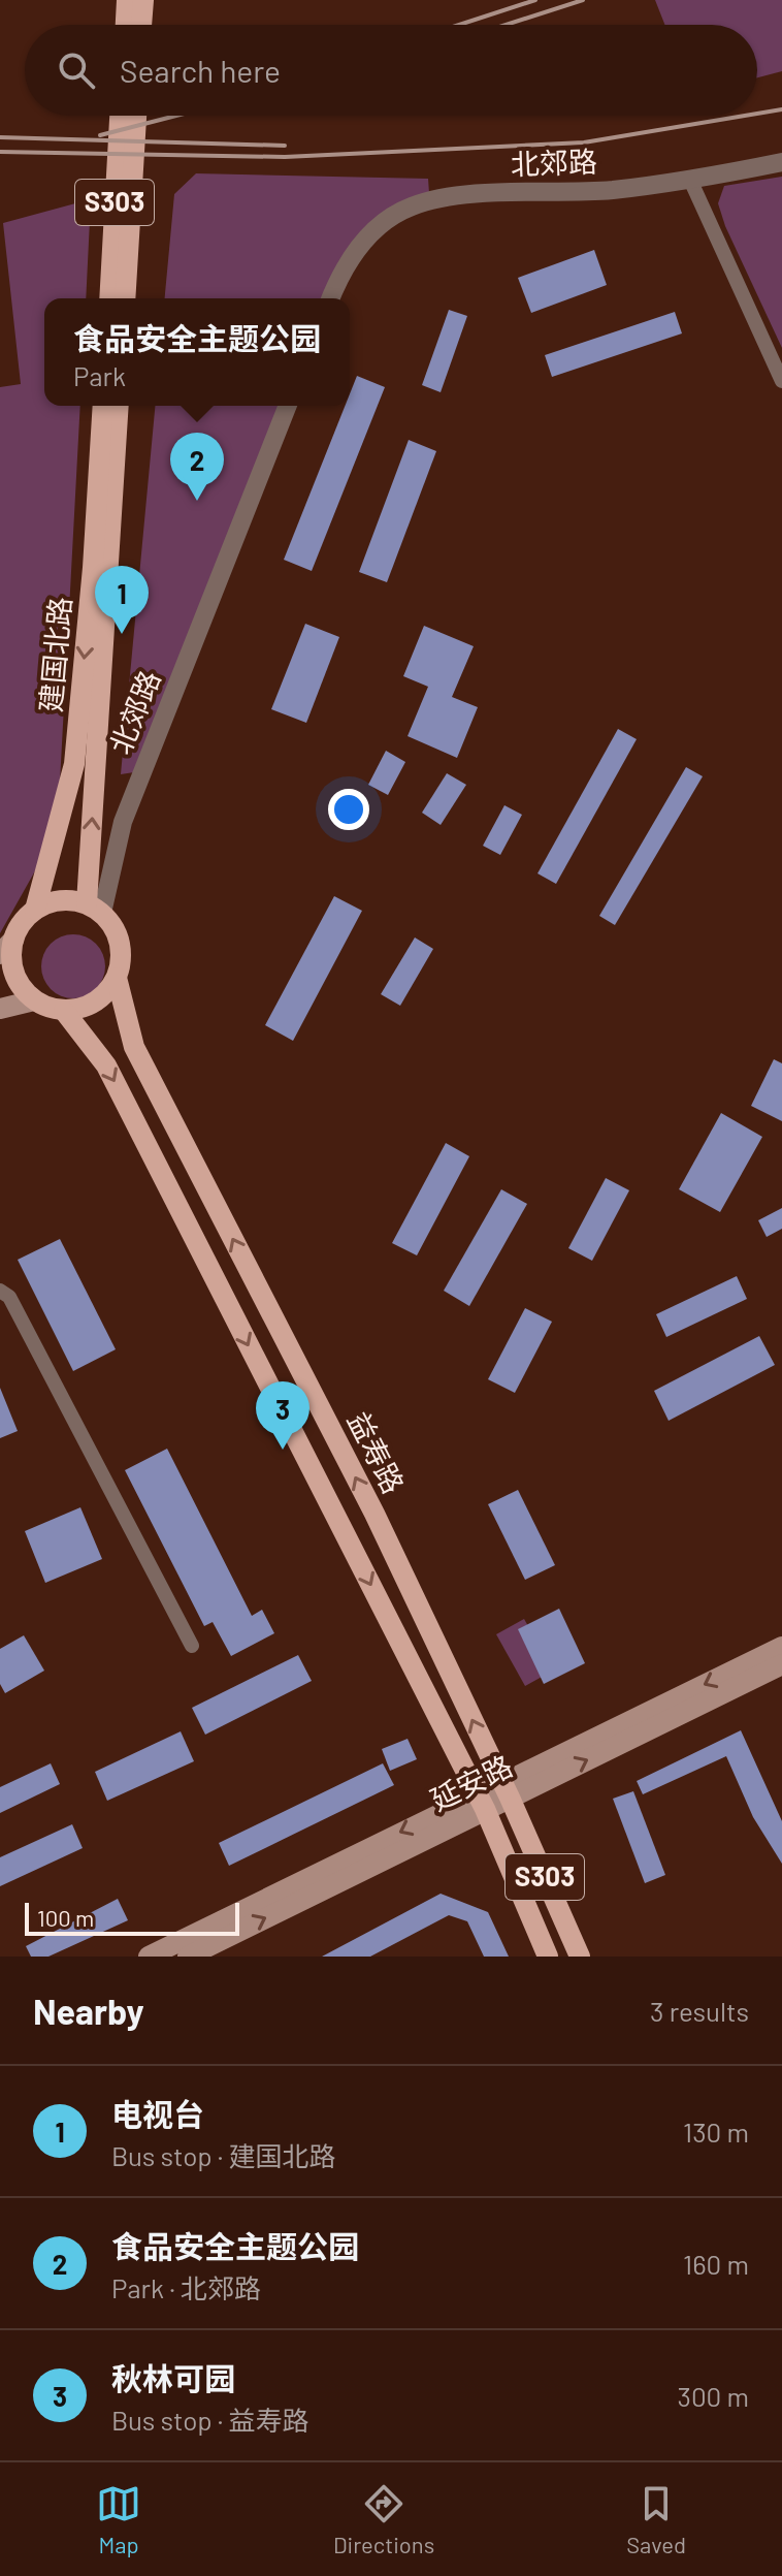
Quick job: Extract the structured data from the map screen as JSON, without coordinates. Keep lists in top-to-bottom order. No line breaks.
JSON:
{"streets":{"main road":["S303","建国北路","益寿路","延安路"],"street":["北郊路"]},"crossings":[["北郊路","S303"],["北郊路","建国北路"],["北郊路","益寿路"],["S303","建国北路"],["S303","益寿路"],["S303","延安路"],["建国北路","益寿路"],["益寿路","延安路"]],"scale_bar":"100 m","page":{"search":"Search here","popup":["食品安全主题公园","Park"],"pins":["2","1","3"],"scale":"100 m","heading":["Nearby","3 results"],"list":[{"mark":"1","name":"电视台","note":"Bus stop · 建国北路","value":"130 m"},{"mark":"2","name":"食品安全主题公园","note":"Park · 北郊路","value":"160 m"},{"mark":"3","name":"秋林可园","note":"Bus stop · 益寿路","value":"300 m"}],"nav":["Map","Directions","Saved"]}}
